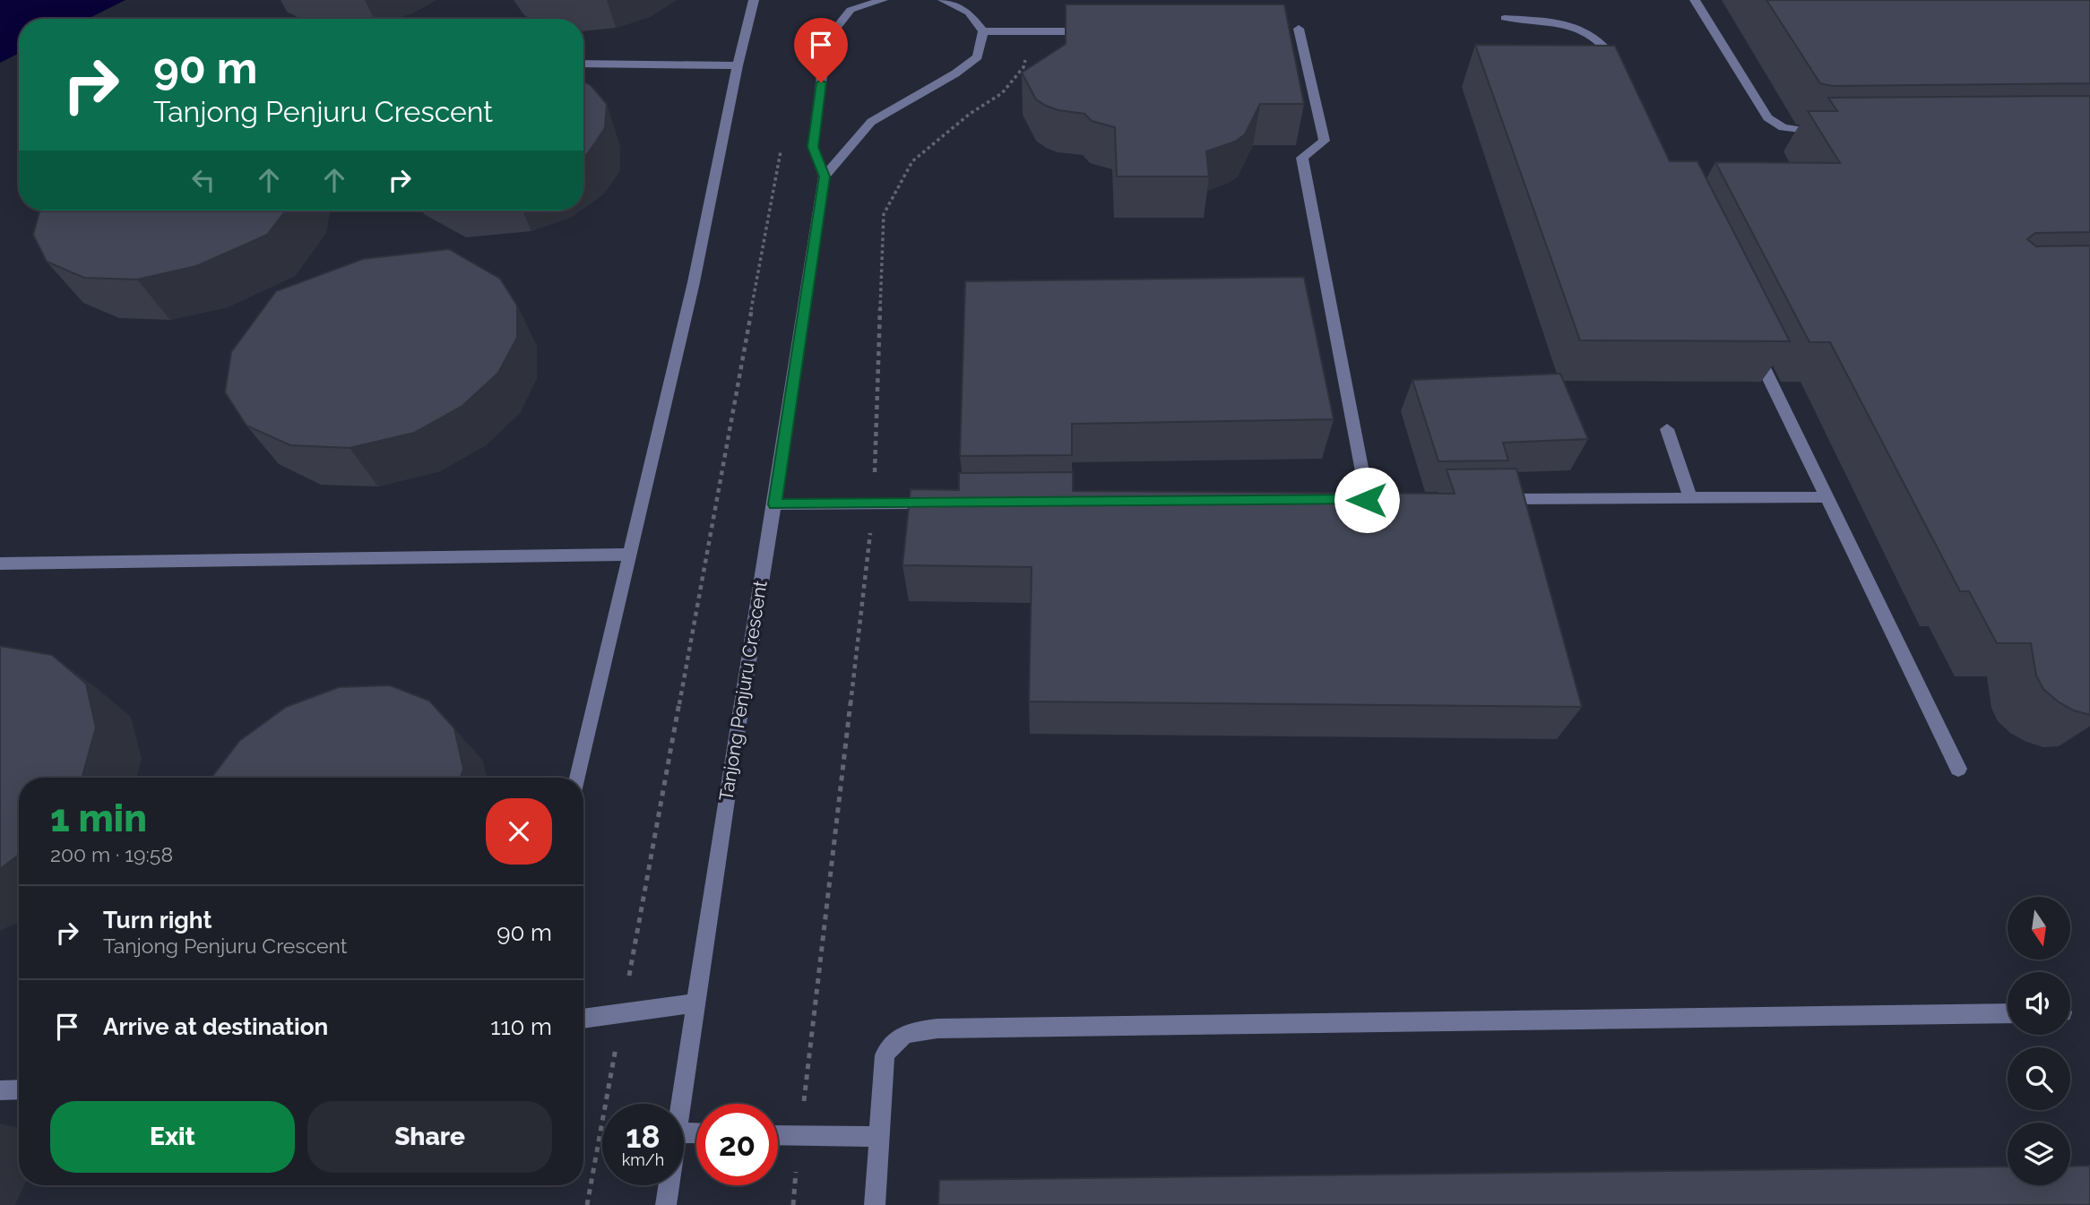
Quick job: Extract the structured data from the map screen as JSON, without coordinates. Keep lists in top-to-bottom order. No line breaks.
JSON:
{"streets":{"street":["Tanjong Penjuru Crescent"]},"north":"bottom","page":{"turn":["90 m","Tanjong Penjuru Crescent"],"heading":["1 min","200 m · 19:58"],"list":[{"name":"Turn right","note":"Tanjong Penjuru Crescent","value":"90 m"},{"name":"Arrive at destination","value":"110 m"}],"buttons":["Exit","Share"],"speed":"18 km/h","limit":"20"}}
